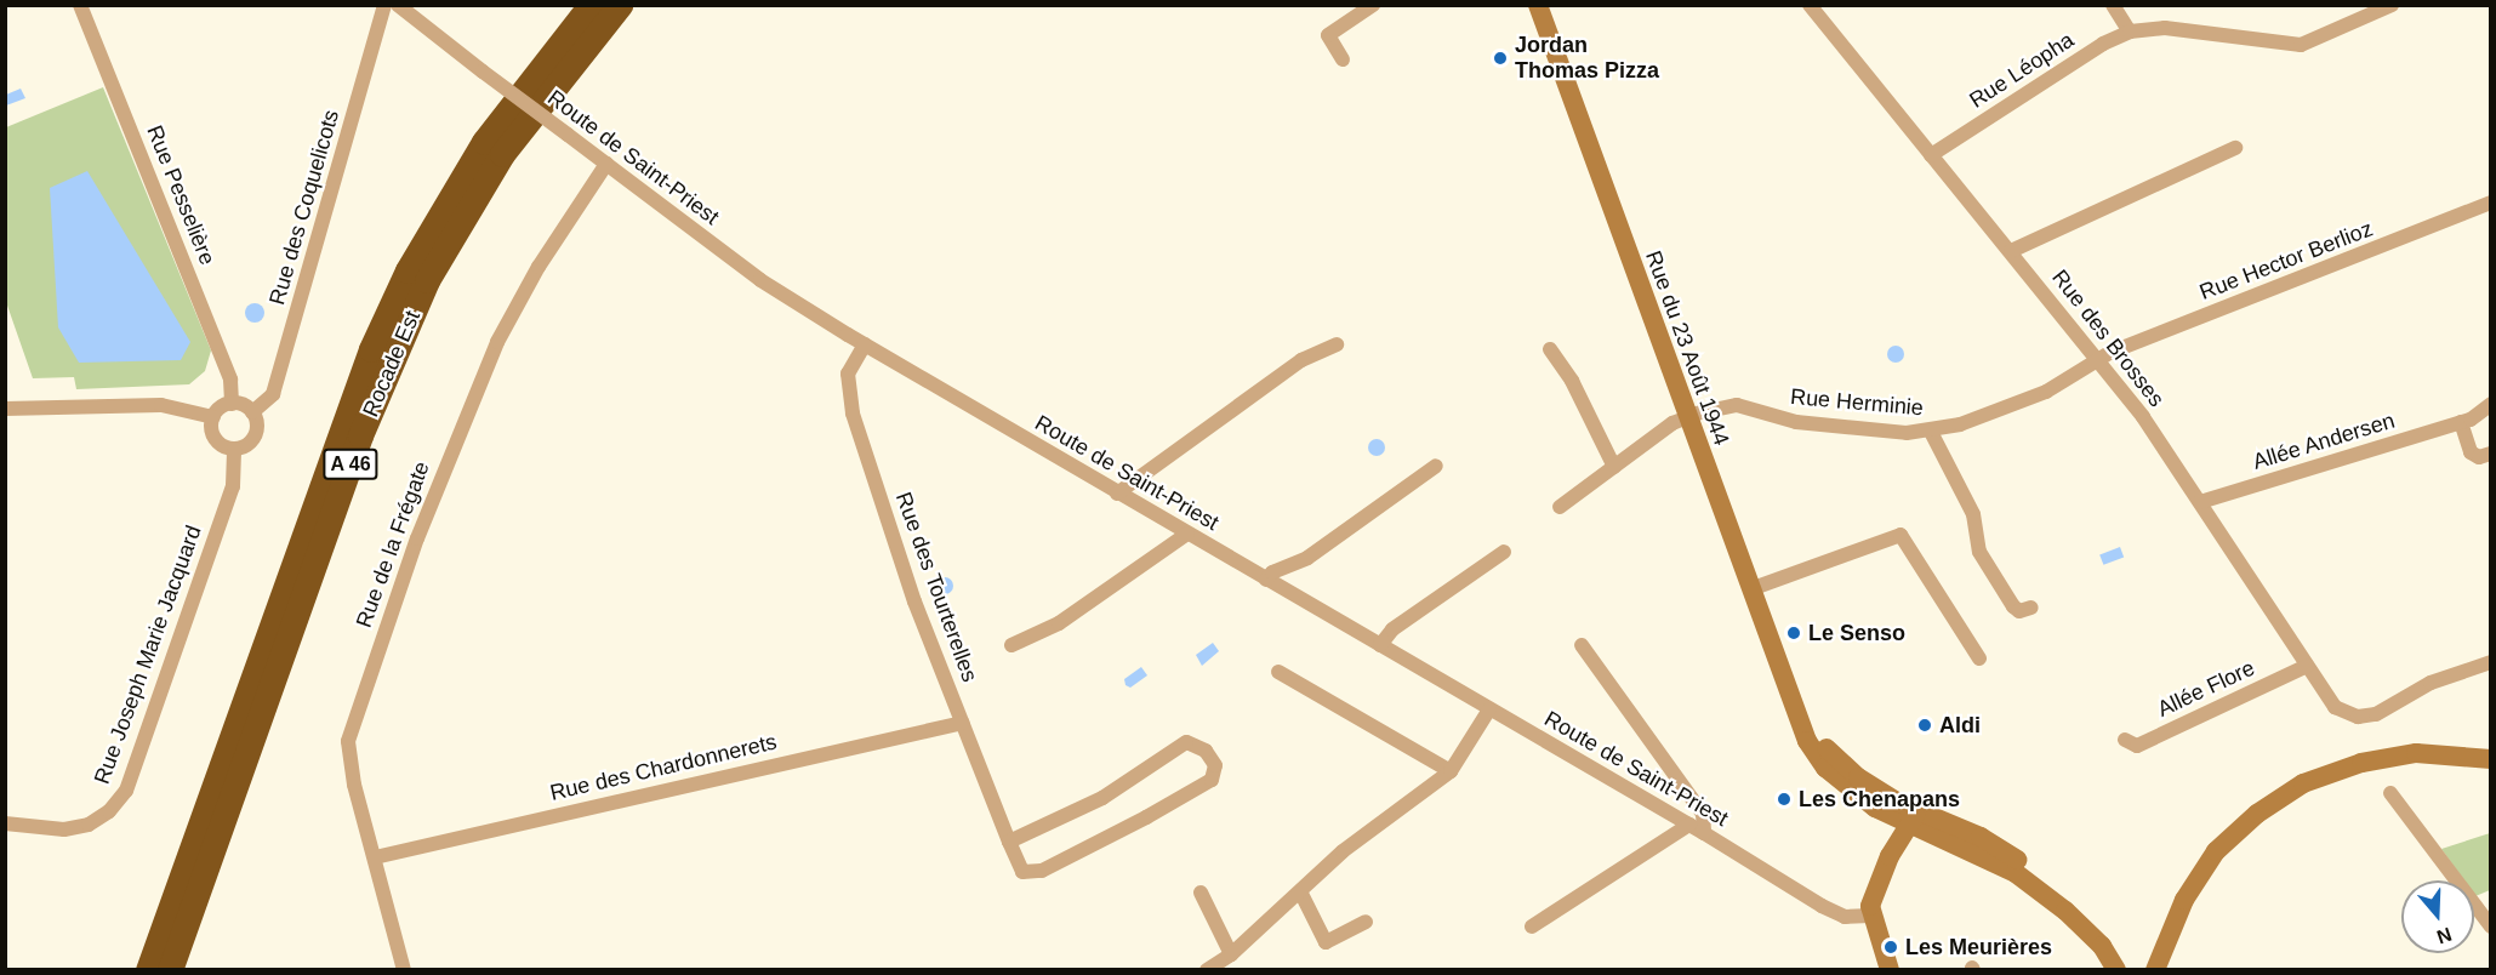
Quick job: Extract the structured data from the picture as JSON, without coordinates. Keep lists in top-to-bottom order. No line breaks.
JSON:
{"streets":{"highway":["Rocade Est","A 46"],"main road":["Rue du 23 Août 1944"],"street":["Rue Léopha","Route de Saint-Priest","Rue Pesselière","Rue des Coquelicots","Rue Hector Berlioz","Rue des Brosses","Rue Herminie","Allée Andersen","Rue de la Frégate","Rue des Tourterelles","Rue Joseph Marie Jacquard","Allée Flore","Rue des Chardonnerets"]},"crossings":[["Rue Léopha","Rue des Brosses"],["Route de Saint-Priest","Rue de la Frégate"],["Route de Saint-Priest","Rue des Tourterelles"],["Rue Pesselière","Rue des Coquelicots"],["Rue Pesselière","Rue Joseph Marie Jacquard"],["Rue des Coquelicots","Rue Joseph Marie Jacquard"],["Rue Hector Berlioz","Rue des Brosses"],["Rue Hector Berlioz","Rue Herminie"],["Rue des Brosses","Rue Herminie"],["Rue des Brosses","Allée Andersen"],["Rue des Brosses","Allée Flore"],["Rue du 23 Août 1944","Rue Herminie"],["Rue de la Frégate","Rue des Chardonnerets"],["Rue des Tourterelles","Rue des Chardonnerets"]],"places":["Jordan Thomas Pizza","Le Senso","Aldi","Les Chenapans","Les Meurières"],"north":"bottom"}
